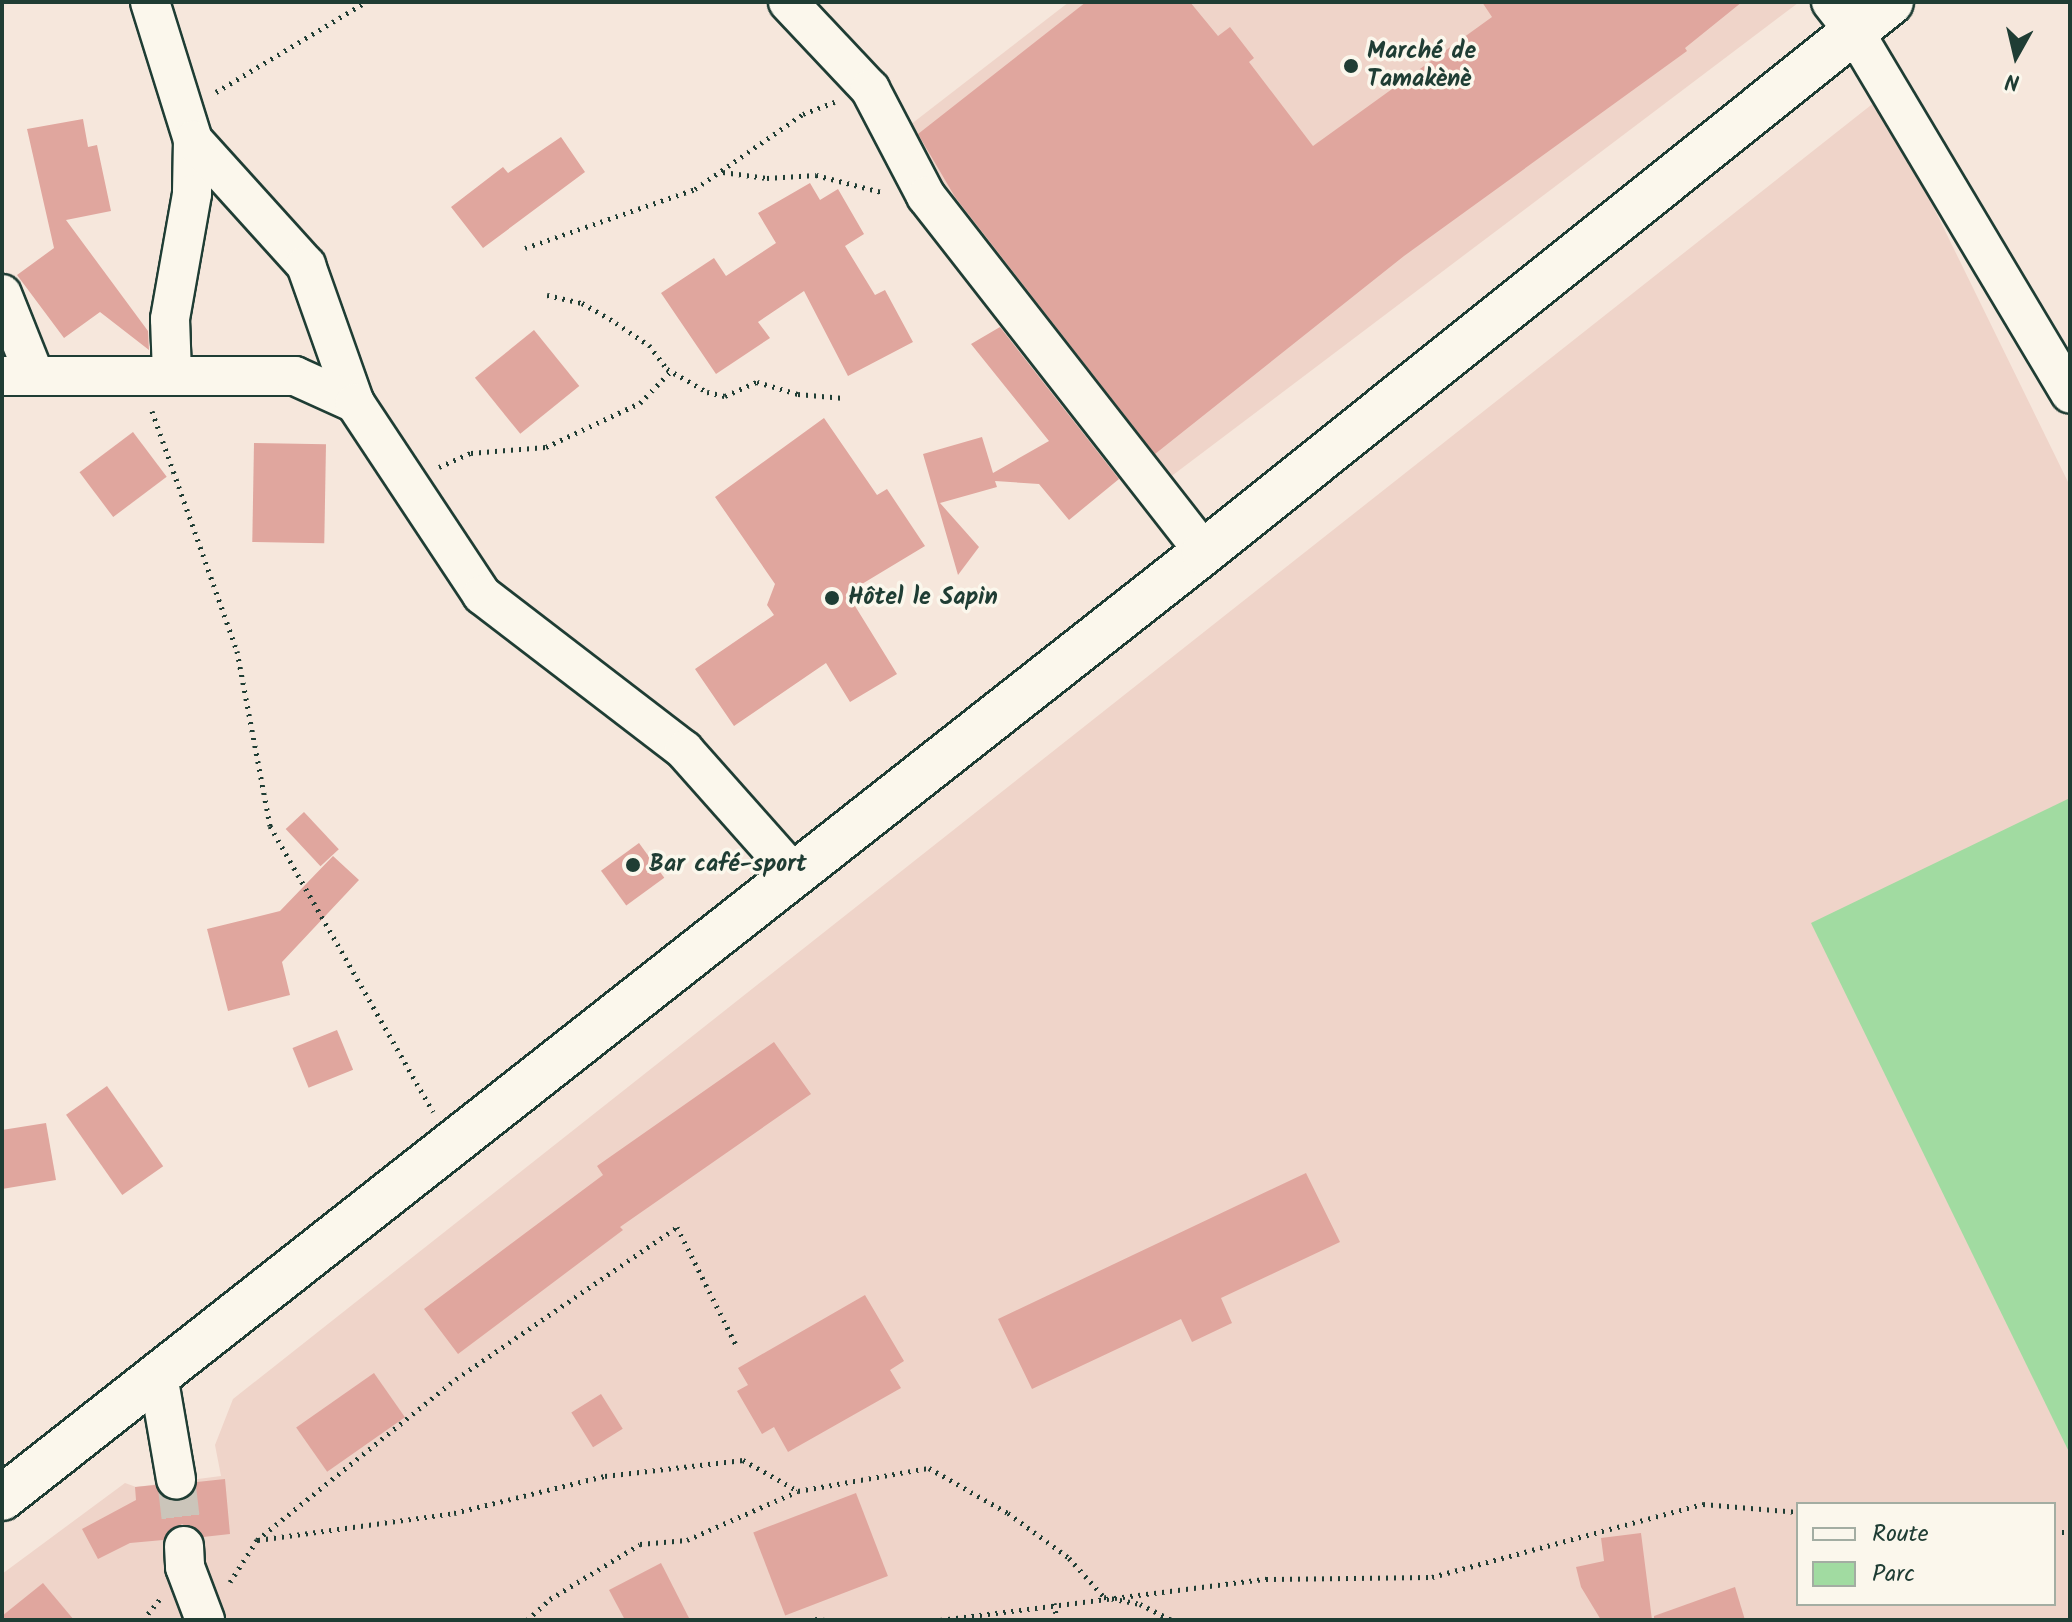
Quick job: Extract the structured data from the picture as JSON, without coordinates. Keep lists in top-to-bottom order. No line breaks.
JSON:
{"places":["Marché de Tamakènè","Hôtel le Sapin","Bar café-sport"],"legend":["Route","Parc"],"north":"bottom"}
